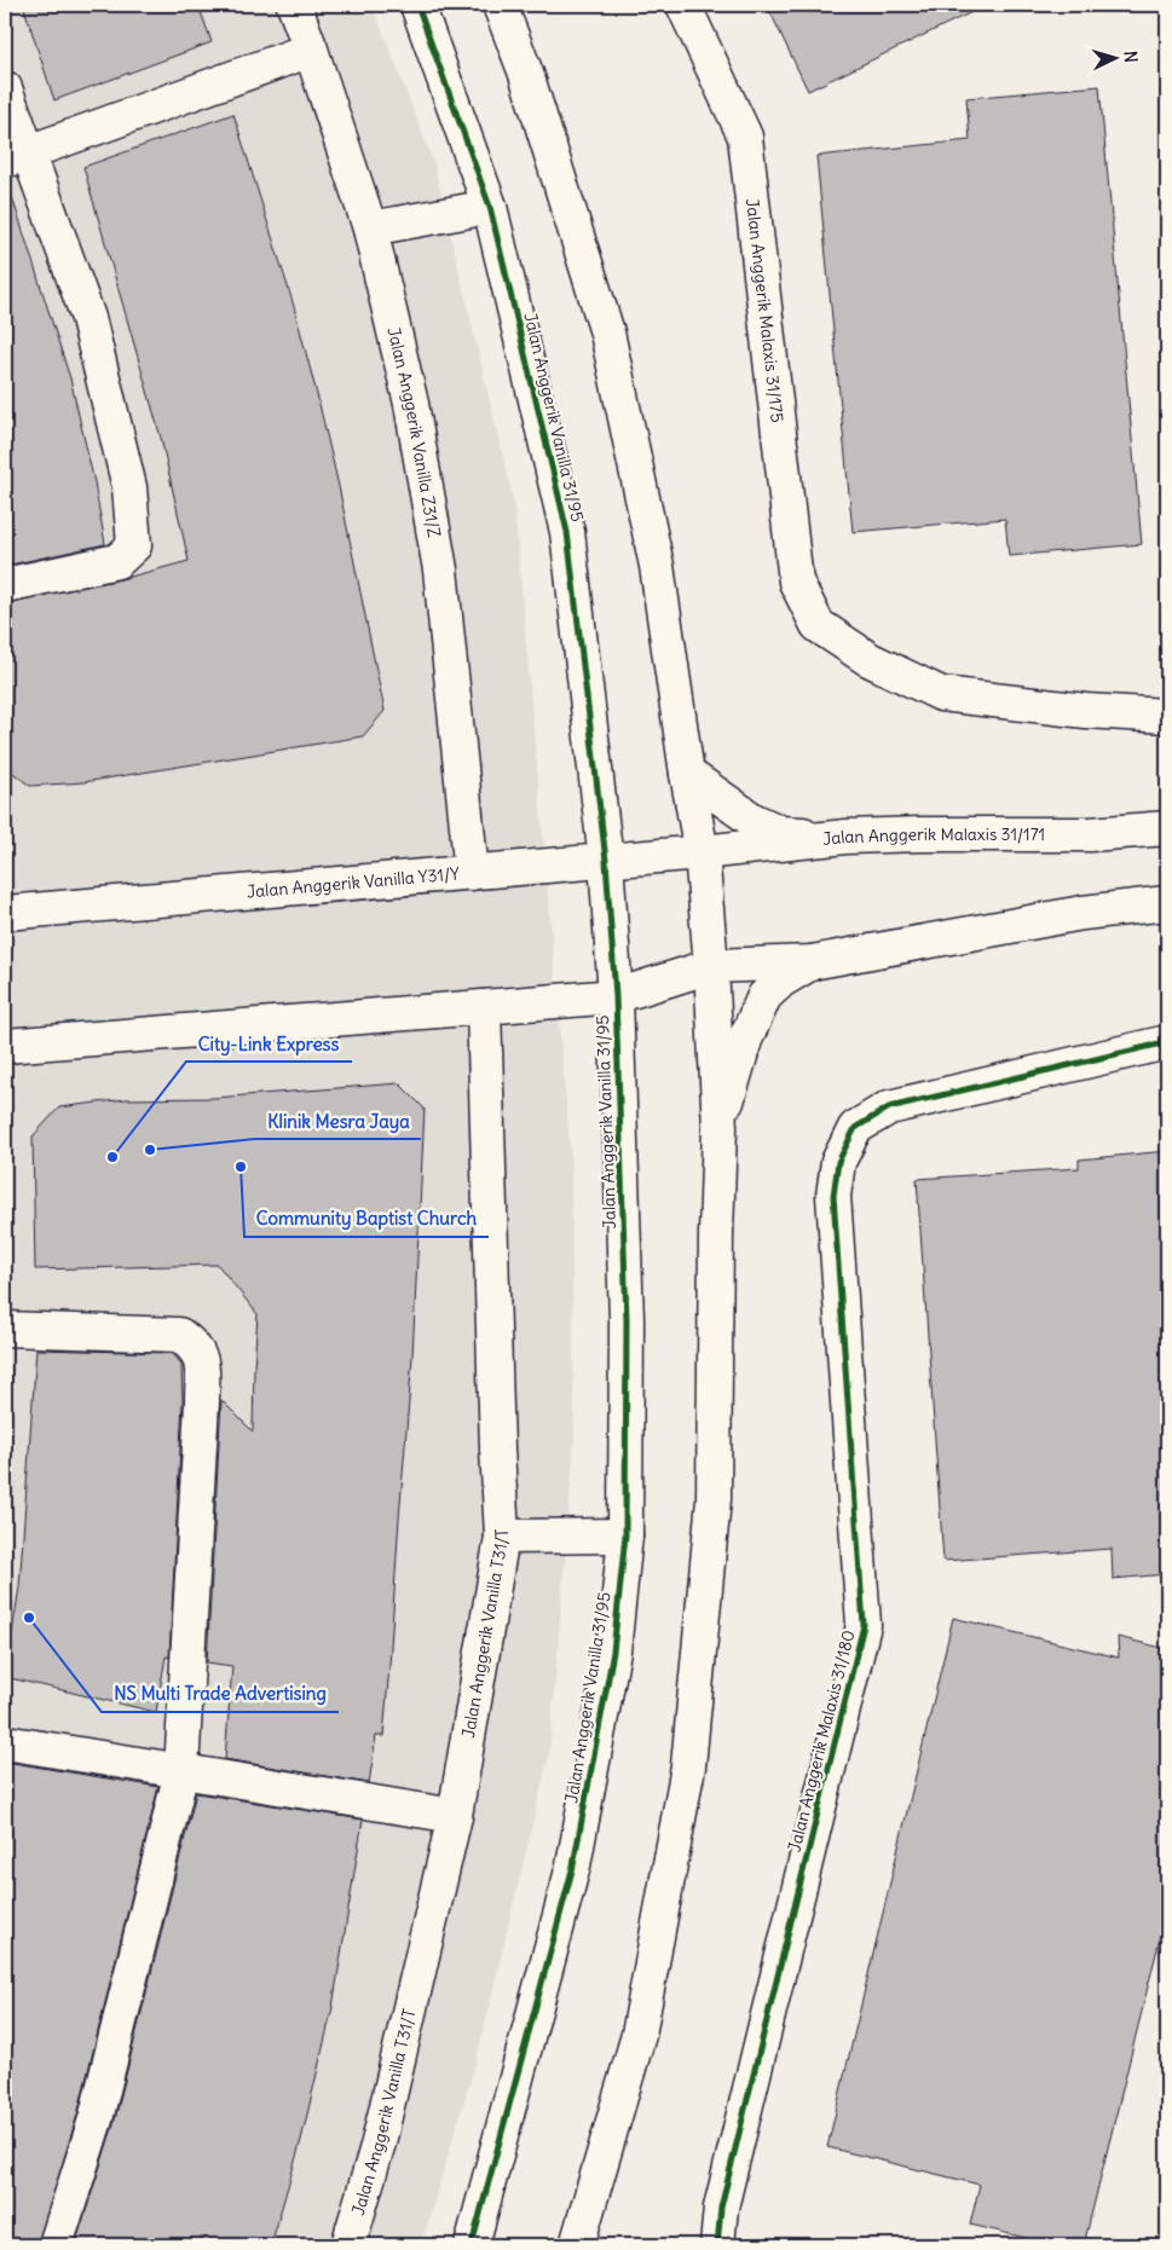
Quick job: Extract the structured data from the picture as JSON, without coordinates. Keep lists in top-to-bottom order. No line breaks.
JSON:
{"streets":{"street":["Jalan Anggerik Malaxis 31/175","Jalan Anggerik Vanilla 31/95","Jalan Anggerik Vanilla Z31/Z","Jalan Anggerik Malaxis 31/171","Jalan Anggerik Vanilla Y31/Y","Jalan Anggerik Vanilla T31/T","Jalan Anggerik Malaxis 31/180"]},"crossings":[["Jalan Anggerik Vanilla 31/95","Jalan Anggerik Vanilla Y31/Y"],["Jalan Anggerik Vanilla Z31/Z","Jalan Anggerik Vanilla Y31/Y"],["Jalan Anggerik Malaxis 31/171","Jalan Anggerik Vanilla Y31/Y"]],"places":["Klinik Mesra Jaya","City-Link Express","Community Baptist Church","NS Multi Trade Advertising"],"north":"right"}
